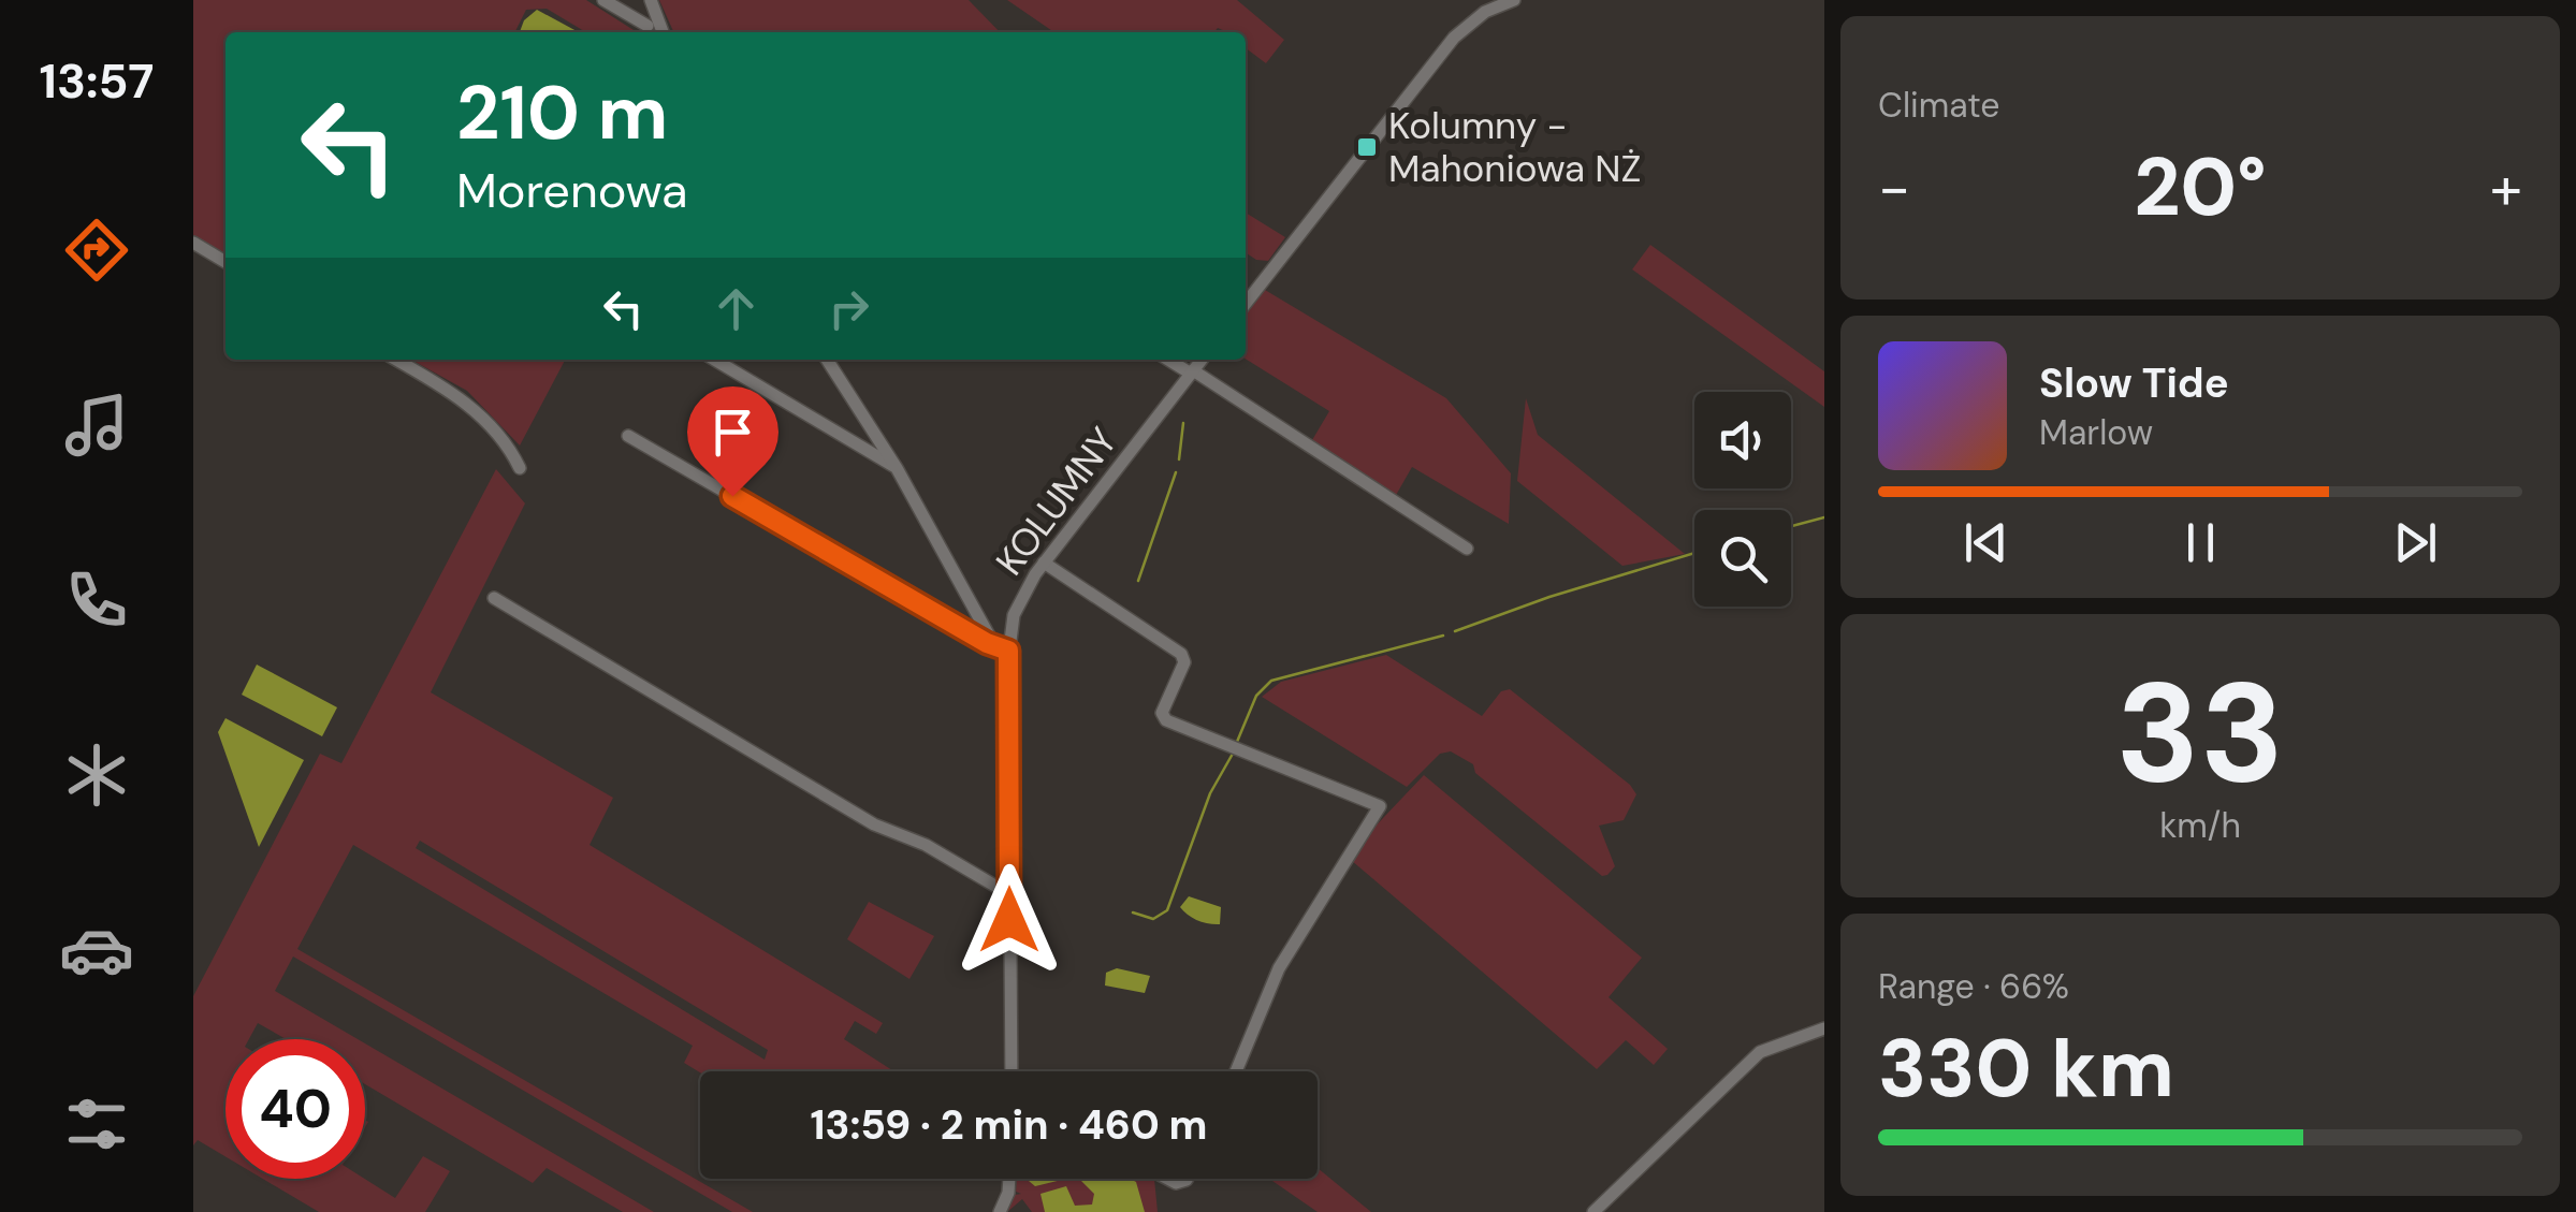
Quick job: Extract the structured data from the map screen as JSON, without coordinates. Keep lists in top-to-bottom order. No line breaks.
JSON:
{"streets":{"street":["KOLUMNY"]},"places":{"transit":["Kolumny - Mahoniowa NŻ"]},"page":{"tabs":"13:57","tile":["Climate",["33","km/h"],["Range · 66%","330 km"]],"turn":["210 m","Morenowa"],"heat":["−","20°","+"],"song":["Slow Tide","Marlow"],"limit":"40","trip":"13:59 · 2 min · 460 m"}}
